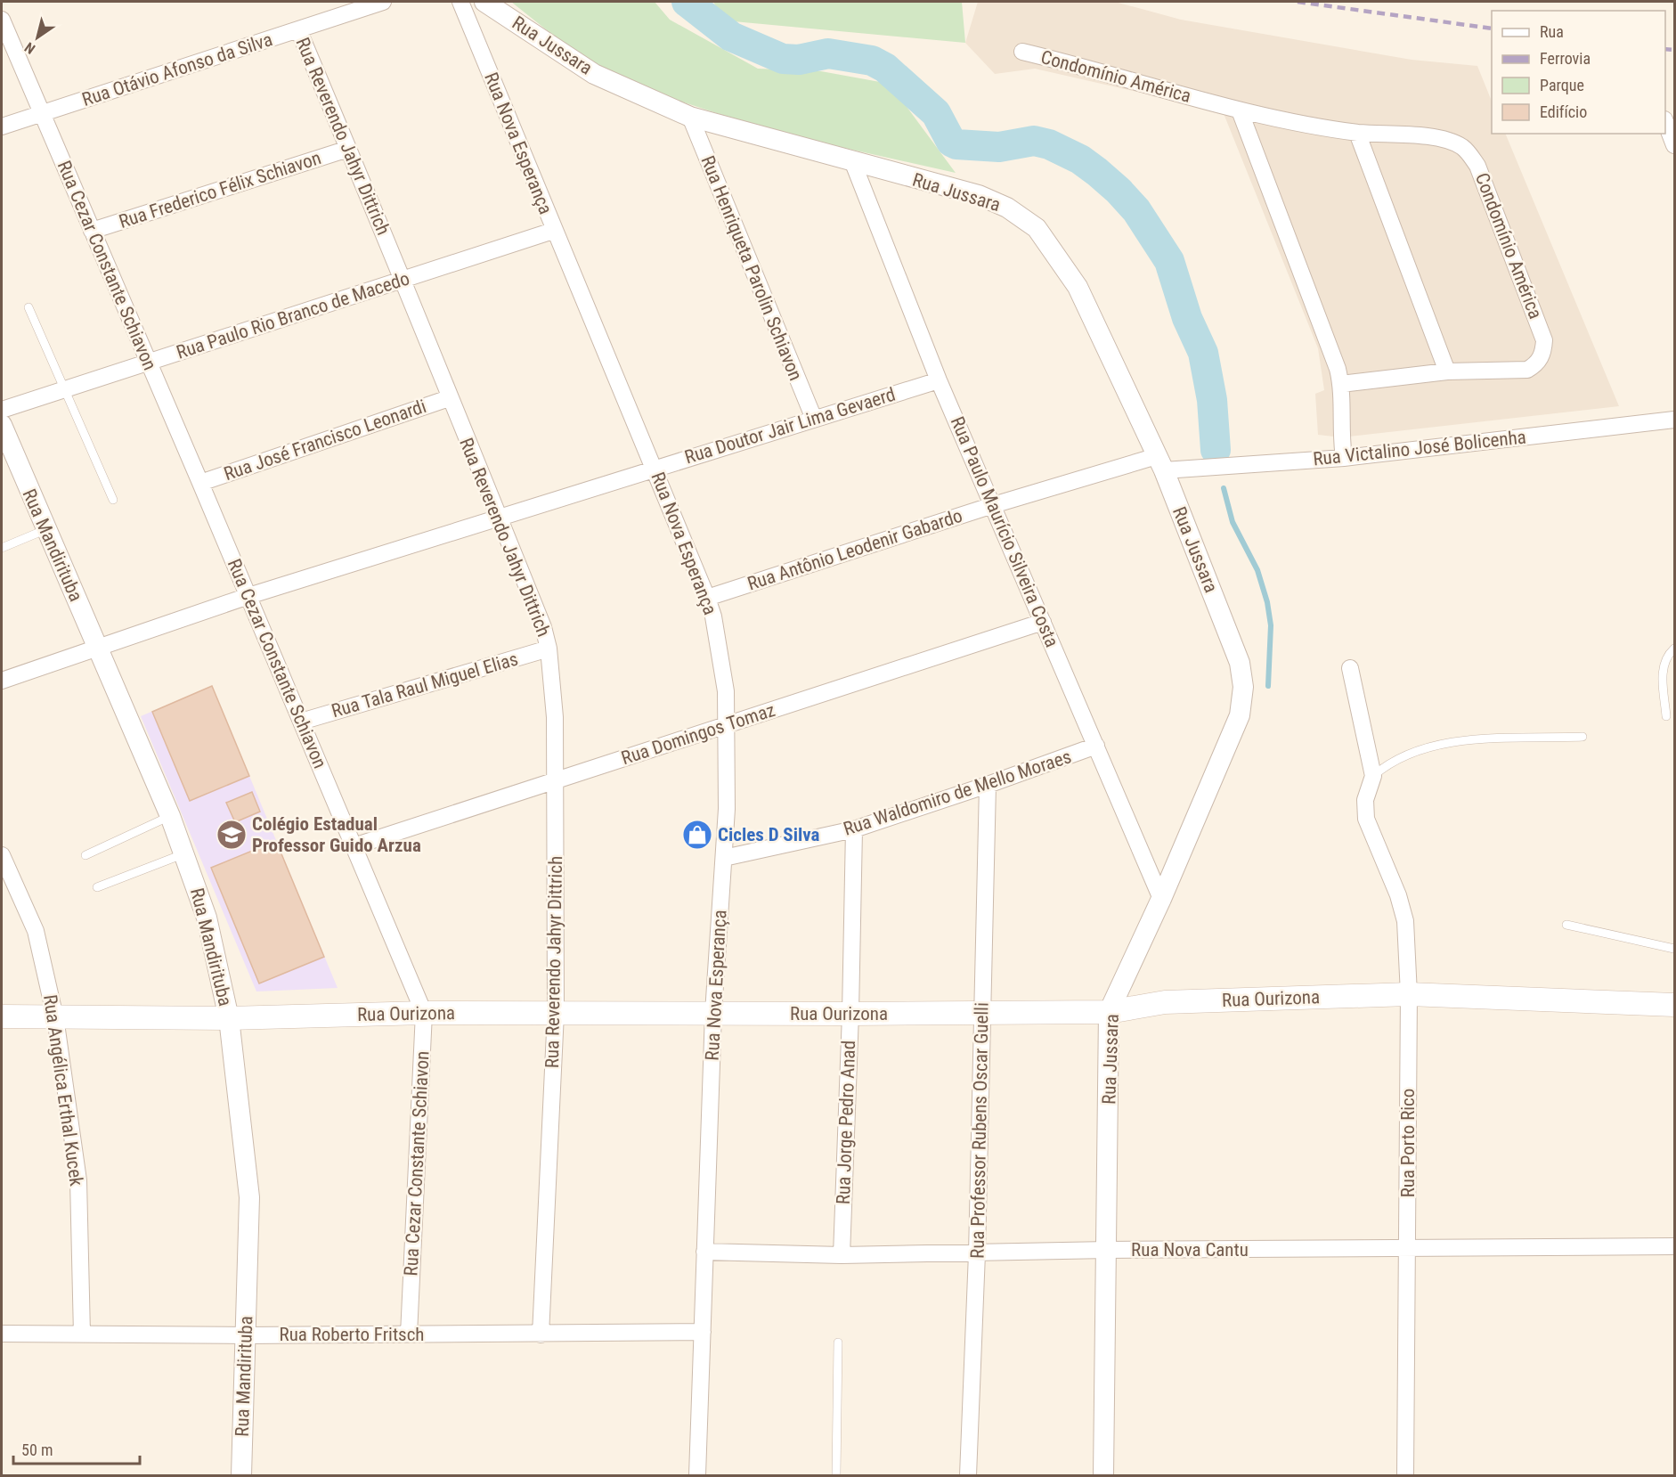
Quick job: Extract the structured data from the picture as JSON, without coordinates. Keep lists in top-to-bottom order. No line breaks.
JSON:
{"streets":{"main road":["Rua Ourizona"],"street":["Rua Jussara","Rua Otávio Afonso da Silva","Condomínio América","Rua Reverendo Jahyr Dittrich","Rua Nova Esperança","Rua Frederico Félix Schiavon","Rua Cezar Constante Schiavon","Rua Henriqueta Parolin Schiavon","Rua Paulo Rio Branco de Macedo","Rua Doutor Jair Lima Gevaerd","Rua José Francisco Leonardi","Rua Victalino José Bolicenha","Rua Paulo Maurício Silveira Costa","Rua Mandirituba","Rua Antônio Leodenir Gabardo","Rua Tala Raul Miguel Elias","Rua Domingos Tomaz","Rua Waldomiro de Mello Moraes","Rua Angélica Erthal Kucek","Rua Jorge Pedro Anad","Rua Professor Rubens Oscar Guelli","Rua Porto Rico","Rua Nova Cantu","Rua Roberto Fritsch"]},"crossings":[["Rua Jussara","Rua Henriqueta Parolin Schiavon"],["Rua Jussara","Rua Victalino José Bolicenha"],["Rua Jussara","Rua Paulo Maurício Silveira Costa"],["Rua Jussara","Rua Antônio Leodenir Gabardo"],["Rua Jussara","Rua Ourizona"],["Rua Jussara","Rua Nova Cantu"],["Rua Otávio Afonso da Silva","Rua Reverendo Jahyr Dittrich"],["Rua Otávio Afonso da Silva","Rua Cezar Constante Schiavon"],["Rua Reverendo Jahyr Dittrich","Rua Frederico Félix Schiavon"],["Rua Reverendo Jahyr Dittrich","Rua Paulo Rio Branco de Macedo"],["Rua Reverendo Jahyr Dittrich","Rua Doutor Jair Lima Gevaerd"],["Rua Reverendo Jahyr Dittrich","Rua José Francisco Leonardi"],["Rua Reverendo Jahyr Dittrich","Rua Tala Raul Miguel Elias"],["Rua Reverendo Jahyr Dittrich","Rua Domingos Tomaz"],["Rua Reverendo Jahyr Dittrich","Rua Ourizona"],["Rua Reverendo Jahyr Dittrich","Rua Roberto Fritsch"],["Rua Nova Esperança","Rua Paulo Rio Branco de Macedo"],["Rua Nova Esperança","Rua Doutor Jair Lima Gevaerd"],["Rua Nova Esperança","Rua Antônio Leodenir Gabardo"],["Rua Nova Esperança","Rua Domingos Tomaz"],["Rua Nova Esperança","Rua Waldomiro de Mello Moraes"],["Rua Nova Esperança","Rua Ourizona"],["Rua Nova Esperança","Rua Nova Cantu"],["Rua Nova Esperança","Rua Roberto Fritsch"],["Rua Frederico Félix Schiavon","Rua Cezar Constante Schiavon"],["Rua Cezar Constante Schiavon","Rua Paulo Rio Branco de Macedo"],["Rua Cezar Constante Schiavon","Rua Doutor Jair Lima Gevaerd"],["Rua Cezar Constante Schiavon","Rua José Francisco Leonardi"],["Rua Cezar Constante Schiavon","Rua Tala Raul Miguel Elias"],["Rua Cezar Constante Schiavon","Rua Domingos Tomaz"],["Rua Cezar Constante Schiavon","Rua Ourizona"],["Rua Cezar Constante Schiavon","Rua Roberto Fritsch"],["Rua Henriqueta Parolin Schiavon","Rua Doutor Jair Lima Gevaerd"],["Rua Doutor Jair Lima Gevaerd","Rua Paulo Maurício Silveira Costa"],["Rua Doutor Jair Lima Gevaerd","Rua Mandirituba"],["Rua Victalino José Bolicenha","Rua Antônio Leodenir Gabardo"],["Rua Paulo Maurício Silveira Costa","Rua Antônio Leodenir Gabardo"],["Rua Paulo Maurício Silveira Costa","Rua Domingos Tomaz"],["Rua Paulo Maurício Silveira Costa","Rua Waldomiro de Mello Moraes"],["Rua Mandirituba","Rua Ourizona"],["Rua Mandirituba","Rua Roberto Fritsch"],["Rua Waldomiro de Mello Moraes","Rua Jorge Pedro Anad"],["Rua Waldomiro de Mello Moraes","Rua Professor Rubens Oscar Guelli"],["Rua Ourizona","Rua Angélica Erthal Kucek"],["Rua Ourizona","Rua Jorge Pedro Anad"],["Rua Ourizona","Rua Professor Rubens Oscar Guelli"],["Rua Ourizona","Rua Porto Rico"],["Rua Angélica Erthal Kucek","Rua Roberto Fritsch"],["Rua Jorge Pedro Anad","Rua Nova Cantu"],["Rua Professor Rubens Oscar Guelli","Rua Nova Cantu"],["Rua Porto Rico","Rua Nova Cantu"]],"places":{"school or university":["Colégio Estadual Professor Guido Arzua"],"shop":["Cicles D Silva"]},"legend":["Rua","Ferrovia","Parque","Edifício"],"scale_bar":"50 m","north":"bottom left"}
